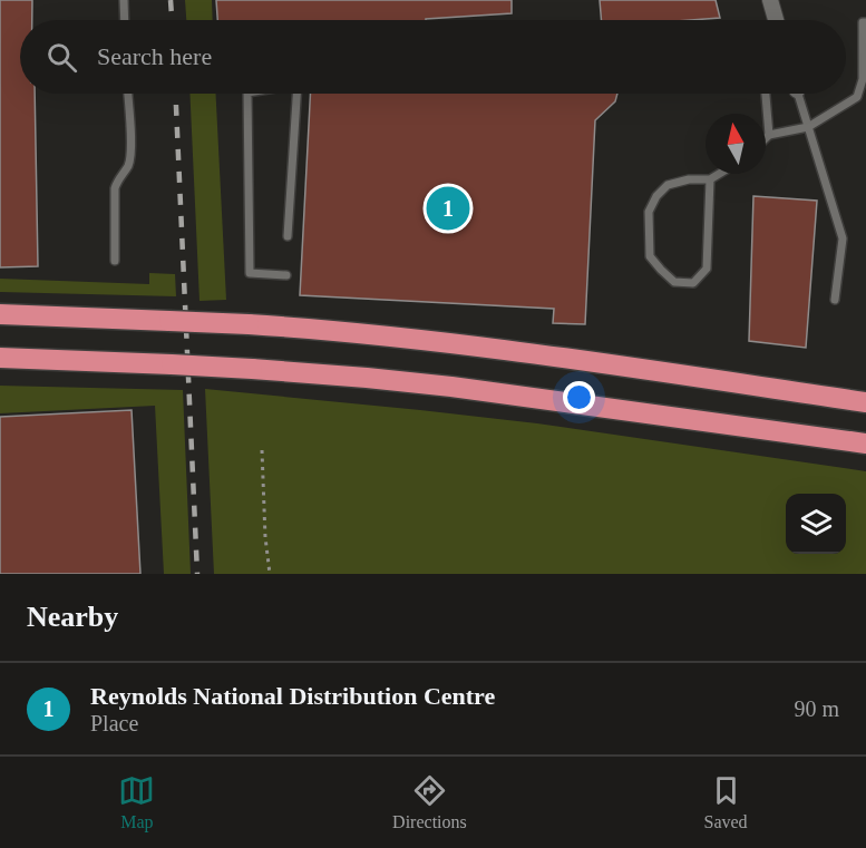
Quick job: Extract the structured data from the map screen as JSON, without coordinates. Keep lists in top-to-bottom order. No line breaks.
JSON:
{"north":"top","page":{"search":"Search here","pins":"1","heading":"Nearby","list":[{"mark":"1","name":"Reynolds National Distribution Centre","note":"Place","value":"90 m"}],"nav":["Map","Directions","Saved"]}}
